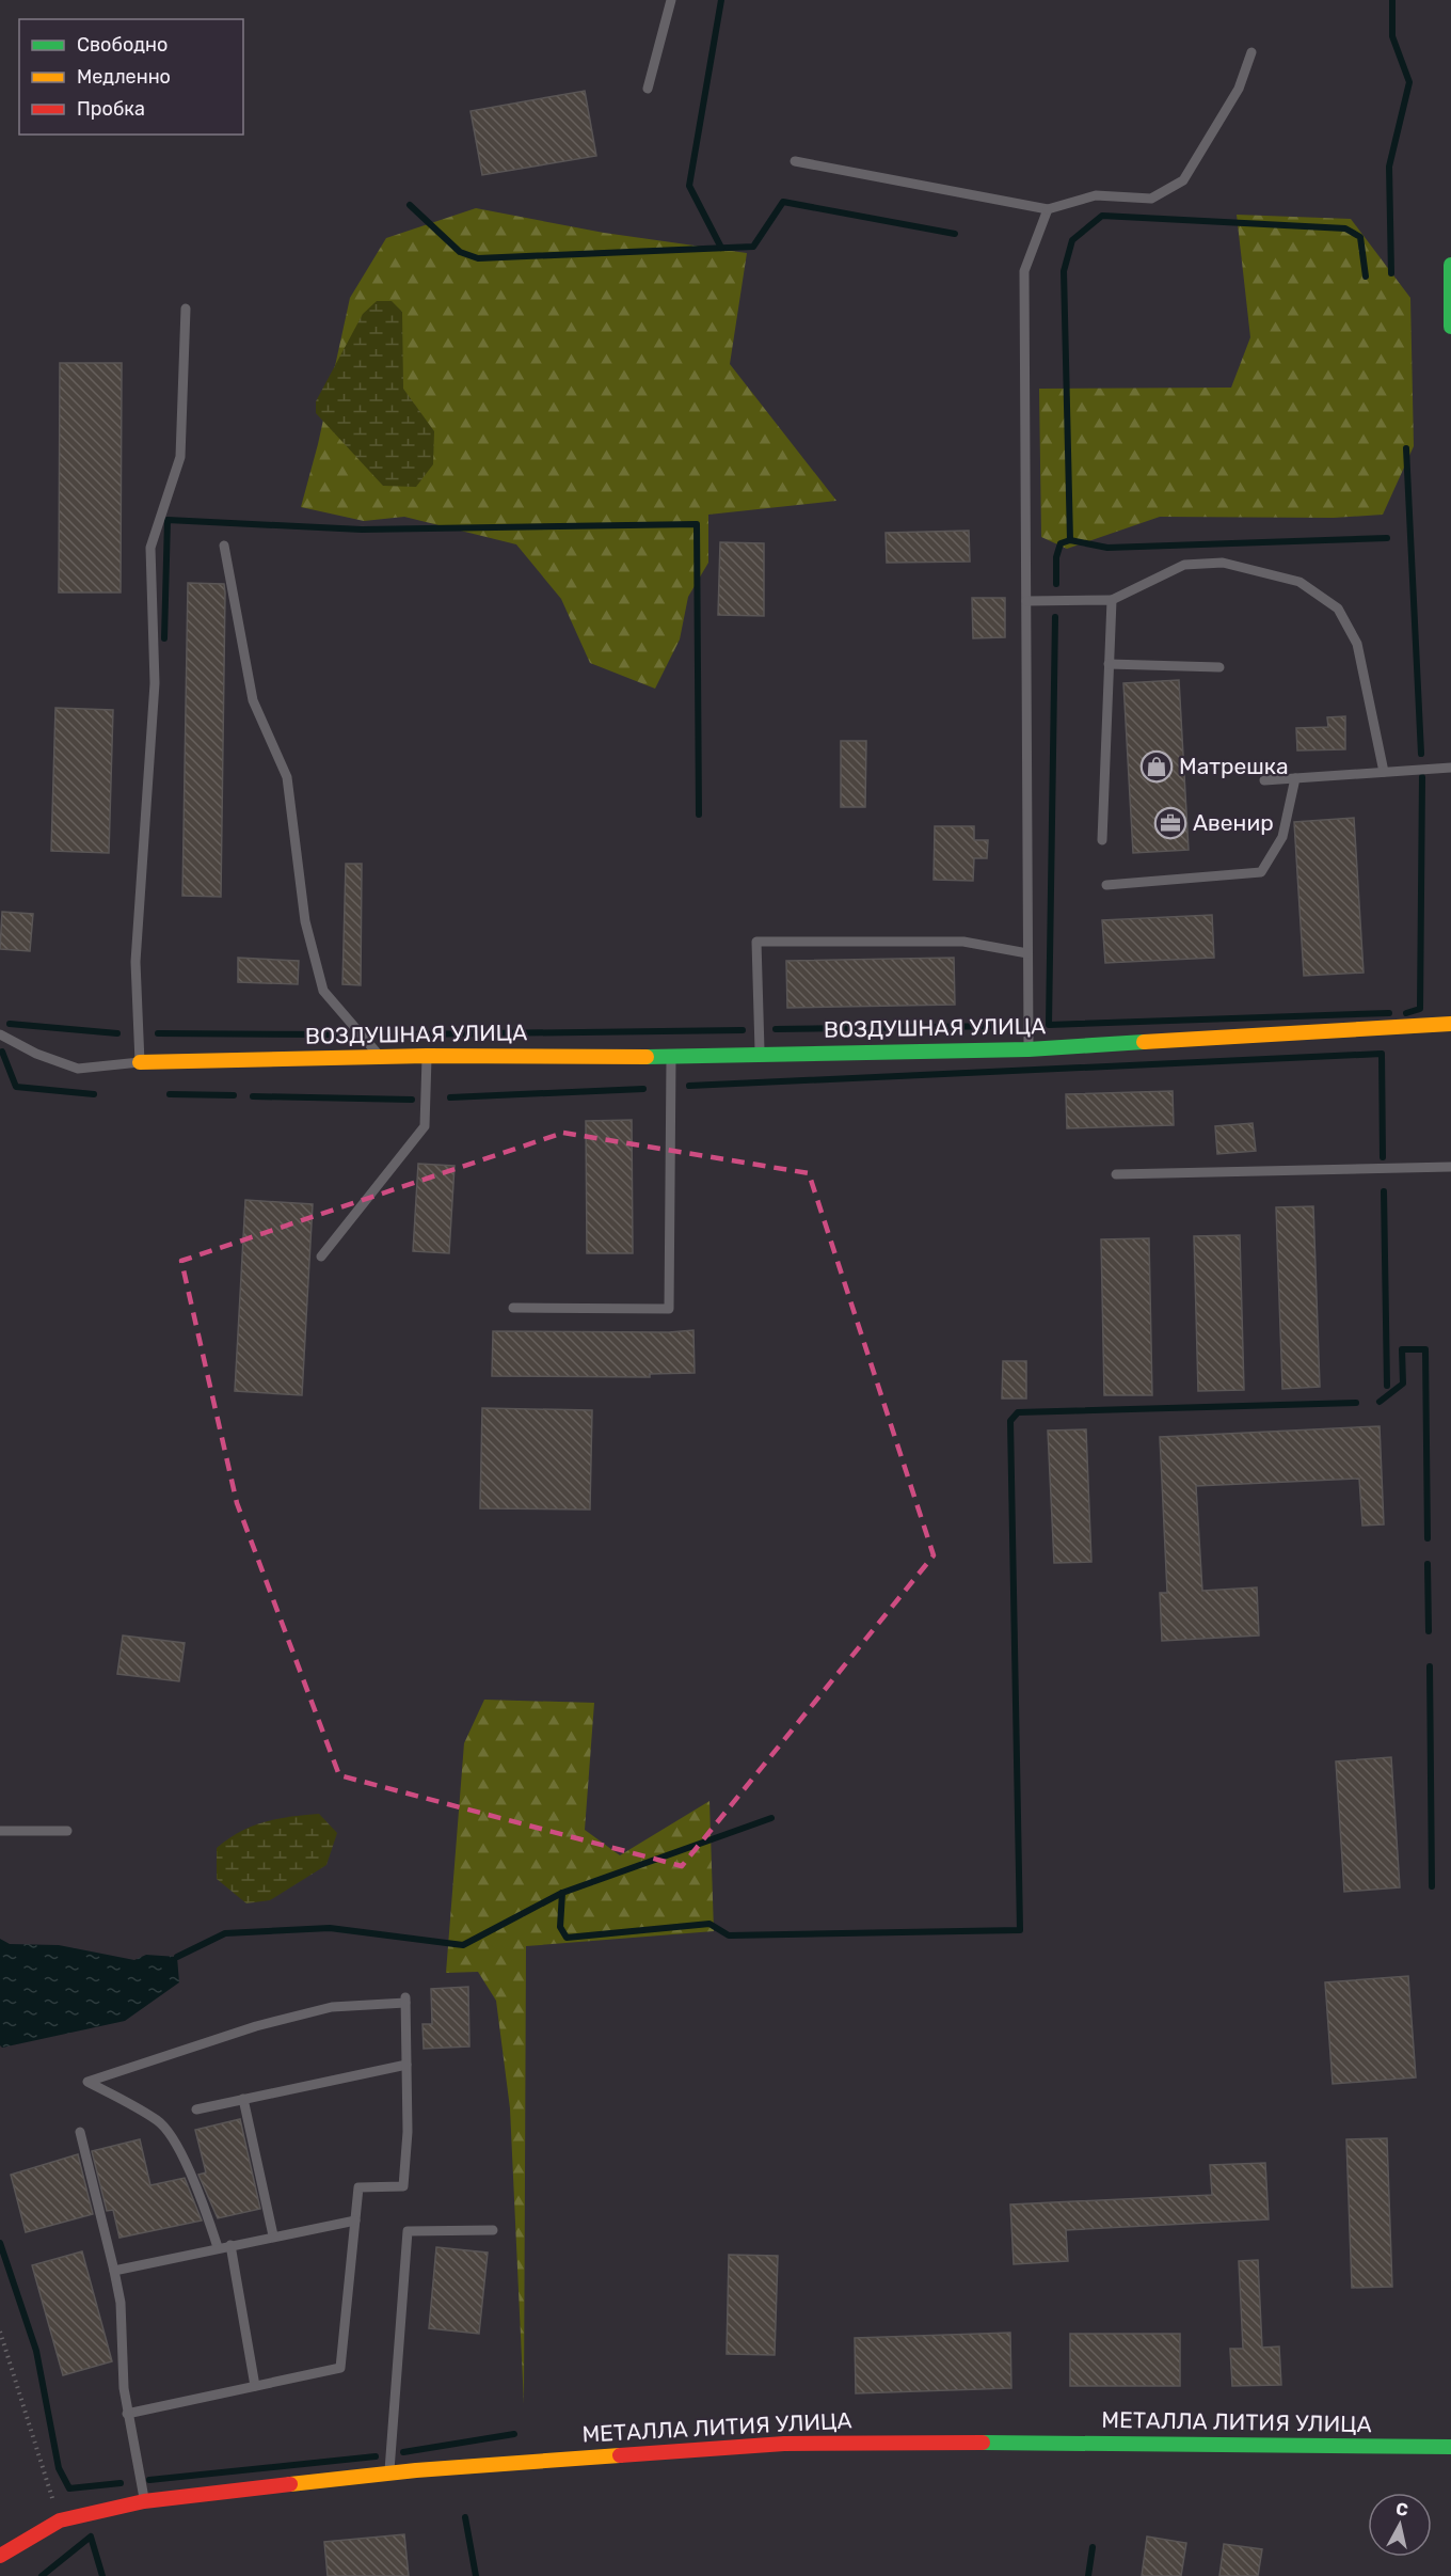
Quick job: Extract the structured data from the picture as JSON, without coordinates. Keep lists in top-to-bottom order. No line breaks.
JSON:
{"streets":{"street":["ВОЗДУШНАЯ УЛИЦА","МЕТАЛЛА ЛИТИЯ УЛИЦА"]},"places":{"shop":["Матрешка"],"office":["Авенир"]},"legend":["Свободно","Медленно","Пробка"],"north":"top"}
